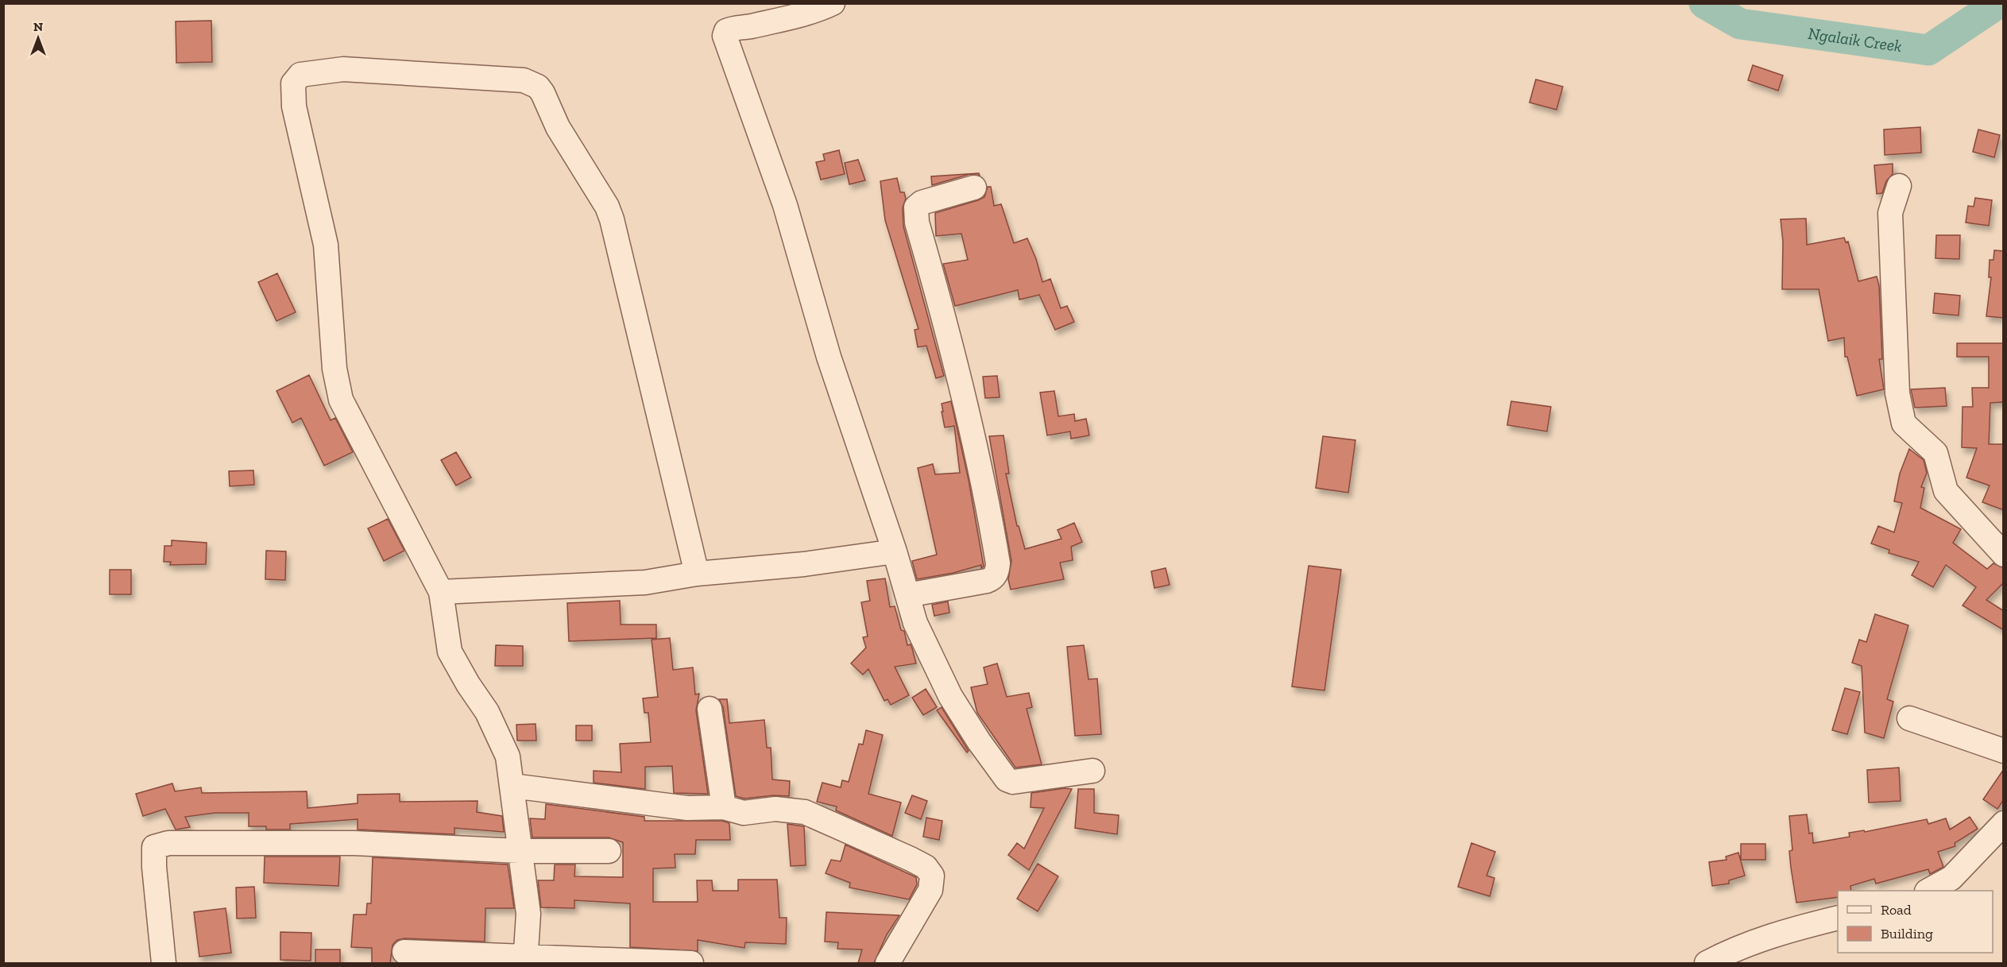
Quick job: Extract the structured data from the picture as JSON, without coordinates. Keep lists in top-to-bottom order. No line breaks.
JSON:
{"water":["Ngalaik Creek"],"legend":["Road","Building"],"north":"top"}
